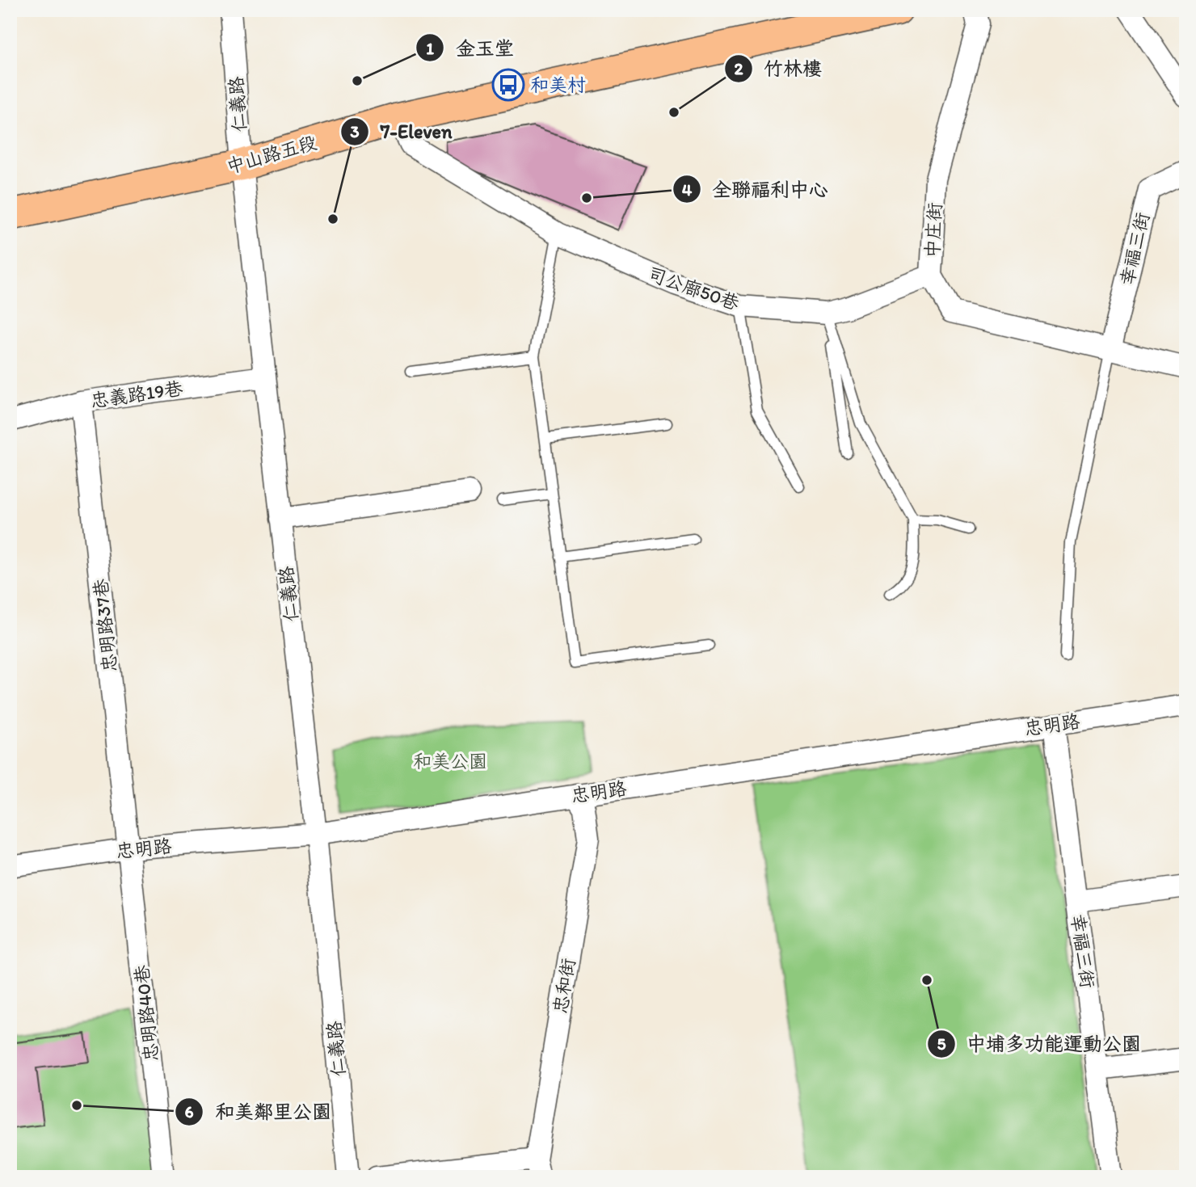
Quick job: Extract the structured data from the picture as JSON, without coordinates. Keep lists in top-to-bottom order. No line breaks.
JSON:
{"streets":{"main road":["中山路五段"],"street":["仁義路","中庄街","幸福三街","司公廍50巷","忠義路19巷","忠明路37巷","忠明路","忠和街","忠明路40巷"]},"crossings":[["仁義路","中山路五段"],["仁義路","忠義路19巷"],["仁義路","忠明路"],["中山路五段","司公廍50巷"],["中庄街","幸福三街"],["中庄街","司公廍50巷"],["幸福三街","忠明路"],["忠義路19巷","忠明路37巷"],["忠明路37巷","忠明路"],["忠明路37巷","忠明路40巷"],["忠明路","忠和街"],["忠明路","忠明路40巷"]],"parks":["和美公園"],"places":{"other":["金玉堂","竹林樓","全聯福利中心","7-Eleven","中埔多功能運動公園","和美鄰里公園"],"bus stop":["和美村"]}}
